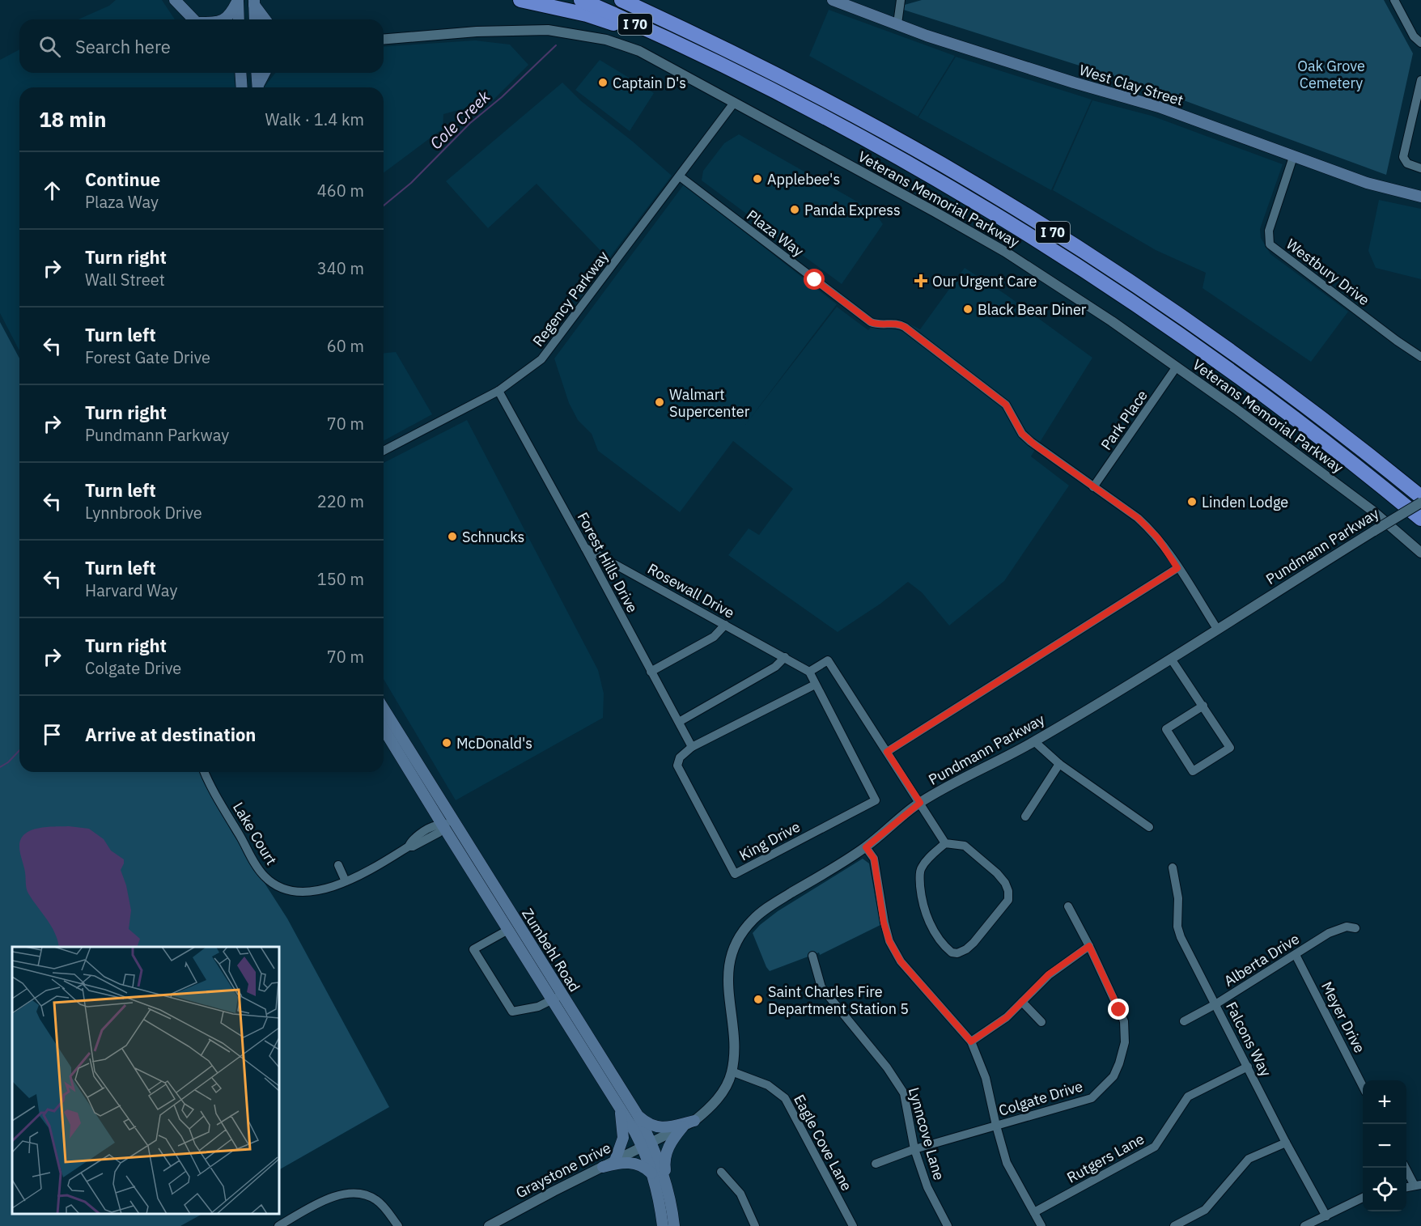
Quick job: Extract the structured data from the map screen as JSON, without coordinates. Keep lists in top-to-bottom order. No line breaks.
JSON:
{"streets":{"highway":["I 70"],"main road":["West Clay Street","Zumbehl Road"],"street":["Veterans Memorial Parkway","Plaza Way","Westbury Drive","Regency Parkway","Park Place","Pundmann Parkway","Forest Hills Drive","Rosewall Drive","Lake Court","King Drive","Alberta Drive","Meyer Drive","Falcons Way","Colgate Drive","Lynncove Lane","Eagle Cove Lane","Rutgers Lane","Graystone Drive"]},"crossings":[["West Clay Street","Westbury Drive"],["Veterans Memorial Parkway","Regency Parkway"],["Veterans Memorial Parkway","Park Place"],["Plaza Way","Regency Parkway"],["Plaza Way","Park Place"],["Plaza Way","Pundmann Parkway"],["Regency Parkway","Forest Hills Drive"],["Pundmann Parkway","Zumbehl Road"],["Pundmann Parkway","Eagle Cove Lane"],["Pundmann Parkway","Graystone Drive"],["Forest Hills Drive","Rosewall Drive"],["Forest Hills Drive","King Drive"],["Lake Court","Zumbehl Road"],["Zumbehl Road","Graystone Drive"],["Alberta Drive","Meyer Drive"],["Alberta Drive","Falcons Way"],["Falcons Way","Rutgers Lane"],["Colgate Drive","Lynncove Lane"]],"water":["Cole Creek"],"parks":["Oak Grove Cemetery"],"places":{"other":["Captain D's","Applebee's","Panda Express","Black Bear Diner","Walmart Supercenter","Linden Lodge","Schnucks","McDonald's","Saint Charles Fire Department Station 5"],"health":["Our Urgent Care"]},"page":{"search":"Search here","heading":["18 min","Walk · 1.4 km"],"list":[["Continue","Plaza Way","460 m"],["Turn right","Wall Street","340 m"],["Turn left","Forest Gate Drive","60 m"],["Turn right","Pundmann Parkway","70 m"],["Turn left","Lynnbrook Drive","220 m"],["Turn left","Harvard Way","150 m"],["Turn right","Colgate Drive","70 m"],"Arrive at destination"],"map_buttons":["+","−"]}}
